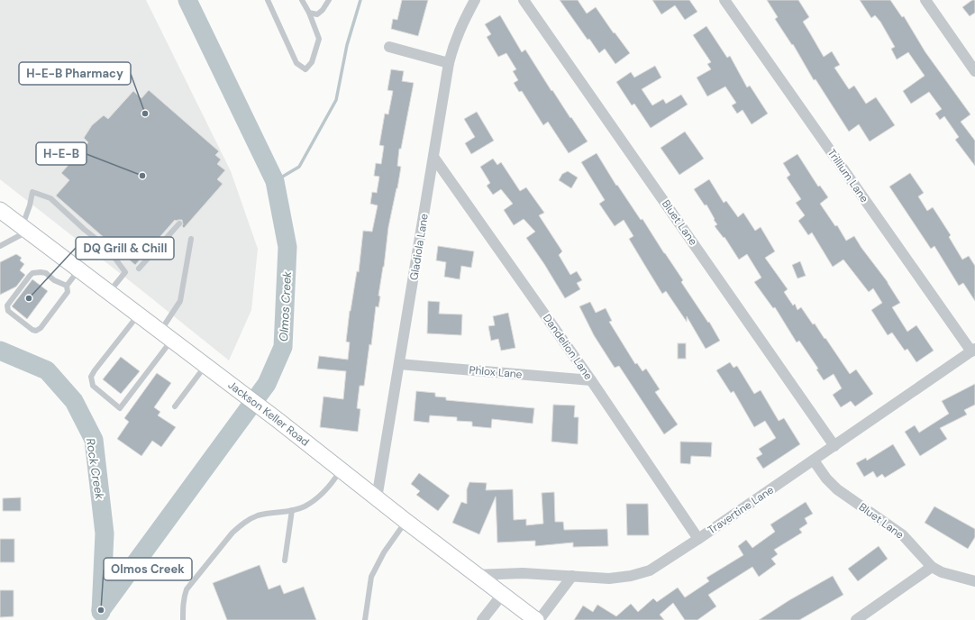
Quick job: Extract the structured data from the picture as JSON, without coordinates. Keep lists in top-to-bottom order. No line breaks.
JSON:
{"streets":{"main road":["Jackson Keller Road"],"street":["Trillium Lane","Bluet Lane","Gladiola Lane","Dandelion Lane","Phlox Lane","Travertine Lane"]},"crossings":[["Trillium Lane","Travertine Lane"],["Bluet Lane","Travertine Lane"],["Gladiola Lane","Dandelion Lane"],["Gladiola Lane","Phlox Lane"],["Gladiola Lane","Jackson Keller Road"],["Dandelion Lane","Phlox Lane"],["Dandelion Lane","Travertine Lane"],["Jackson Keller Road","Travertine Lane"]],"water":["Olmos Creek","Rock Creek"],"places":["H-E-B Pharmacy","H-E-B","DQ Grill & Chill","Olmos Creek"]}
